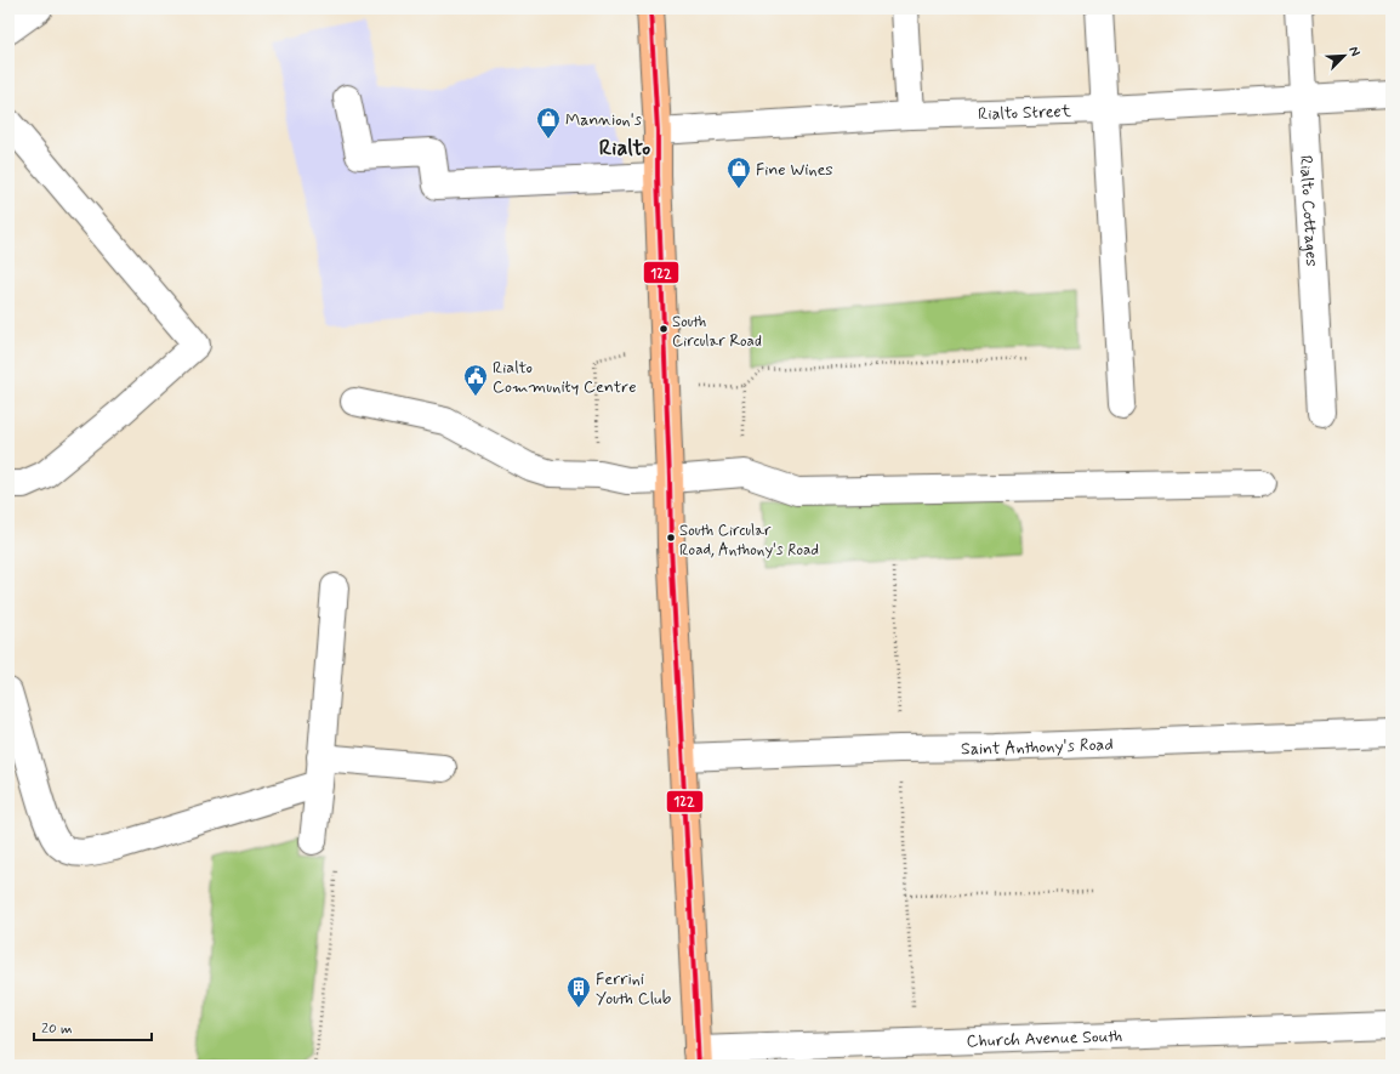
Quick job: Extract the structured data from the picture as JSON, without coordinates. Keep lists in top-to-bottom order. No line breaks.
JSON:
{"streets":{"street":["Rialto Street","Rialto Cottages","Saint Anthony's Road","Church Avenue South"]},"crossings":[["Rialto Street","Rialto Cottages"]],"districts":["Rialto"],"places":{"shop":["Mannion's","Fine Wines"],"other":["South Circular Road","South Circular Road, Anthony's Road"],"public building":["Rialto Community Centre"],"building":["Ferrini Youth Club"]},"lines":["transit line 122"],"scale_bar":"20 m","north":"top right"}
